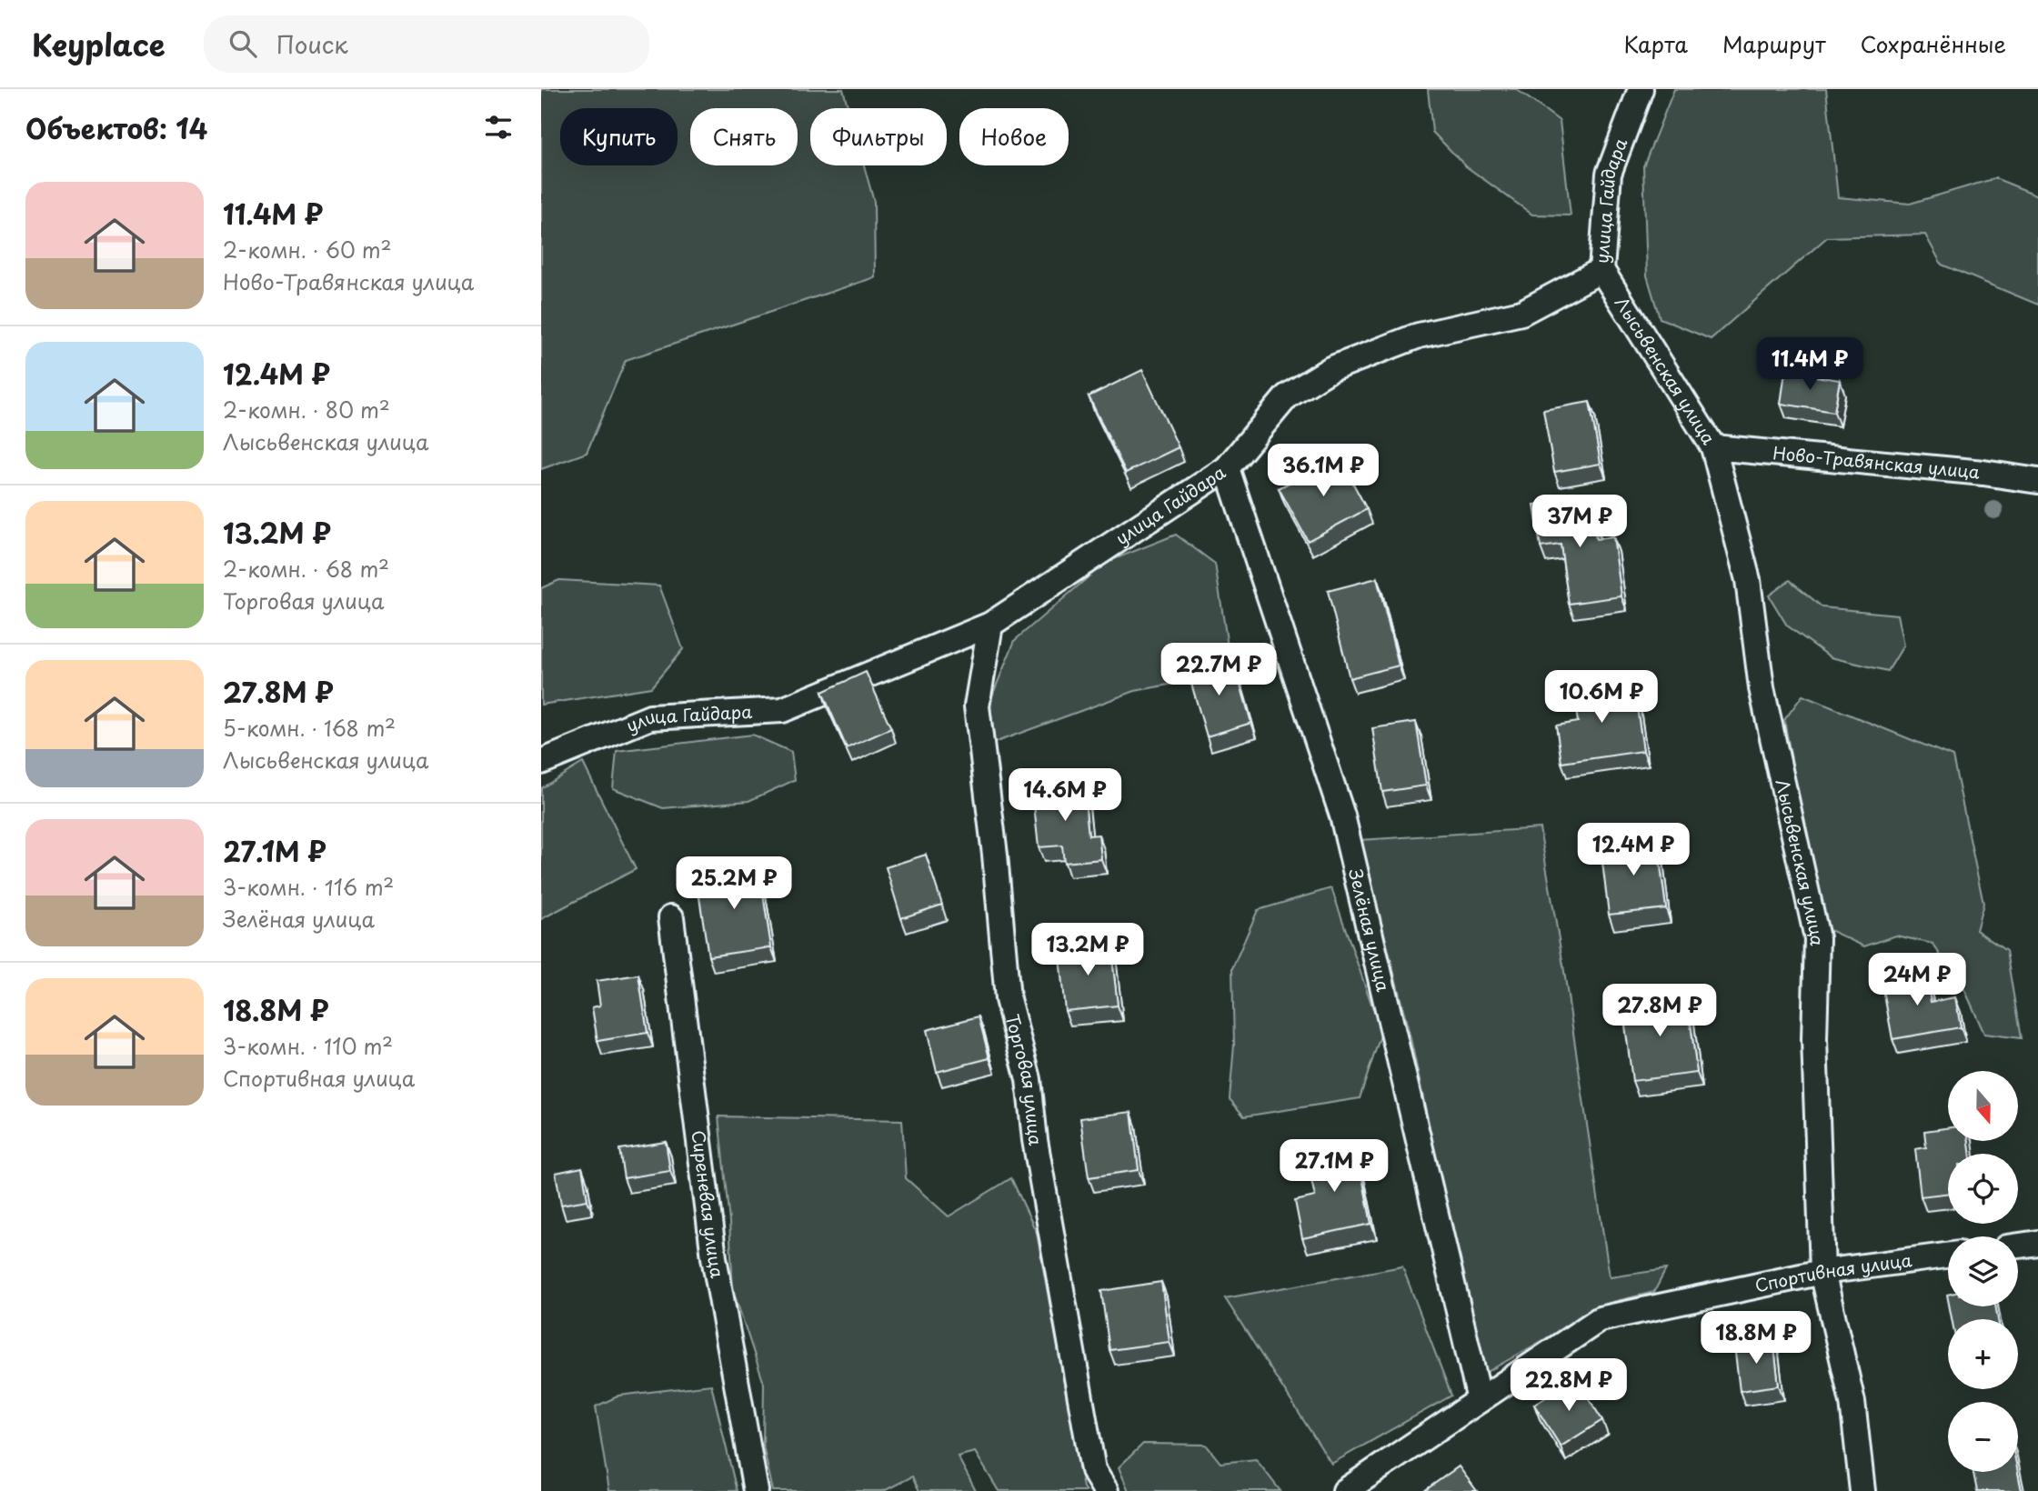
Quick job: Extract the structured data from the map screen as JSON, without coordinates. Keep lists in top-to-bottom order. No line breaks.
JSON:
{"streets":{"street":["улица Гайдара","Лысьвенская улица","Ново-Травянская улица","Зелёная улица","Торговая улица","Сиреневая улица","Спортивная улица"]},"crossings":[["улица Гайдара","Лысьвенская улица"],["улица Гайдара","Зелёная улица"],["улица Гайдара","Торговая улица"],["Лысьвенская улица","Ново-Травянская улица"],["Лысьвенская улица","Спортивная улица"],["Зелёная улица","Спортивная улица"]],"north":"bottom","page":{"header":"Keyplace","search":"Поиск","nav":["Карта","Маршрут","Сохранённые"],"heading":"Объектов: 14","chip":["Купить","Снять","Фильтры","Новое"],"list":[{"name":"11.4M ₽","note":"2-комн. · 60 m² · Ново-Травянская улица"},{"name":"12.4M ₽","note":"2-комн. · 80 m² · Лысьвенская улица"},{"name":"13.2M ₽","note":"2-комн. · 68 m² · Торговая улица"},{"name":"27.8M ₽","note":"5-комн. · 168 m² · Лысьвенская улица"},{"name":"27.1M ₽","note":"3-комн. · 116 m² · Зелёная улица"},{"name":"18.8M ₽","note":"3-комн. · 110 m² · Спортивная улица"}],"price":["11.4M ₽","36.1M ₽","37M ₽","22.7M ₽","10.6M ₽","14.6M ₽","12.4M ₽","25.2M ₽","13.2M ₽","24M ₽","27.8M ₽","27.1M ₽","18.8M ₽","22.8M ₽"],"map_buttons":["+","−"]}}
